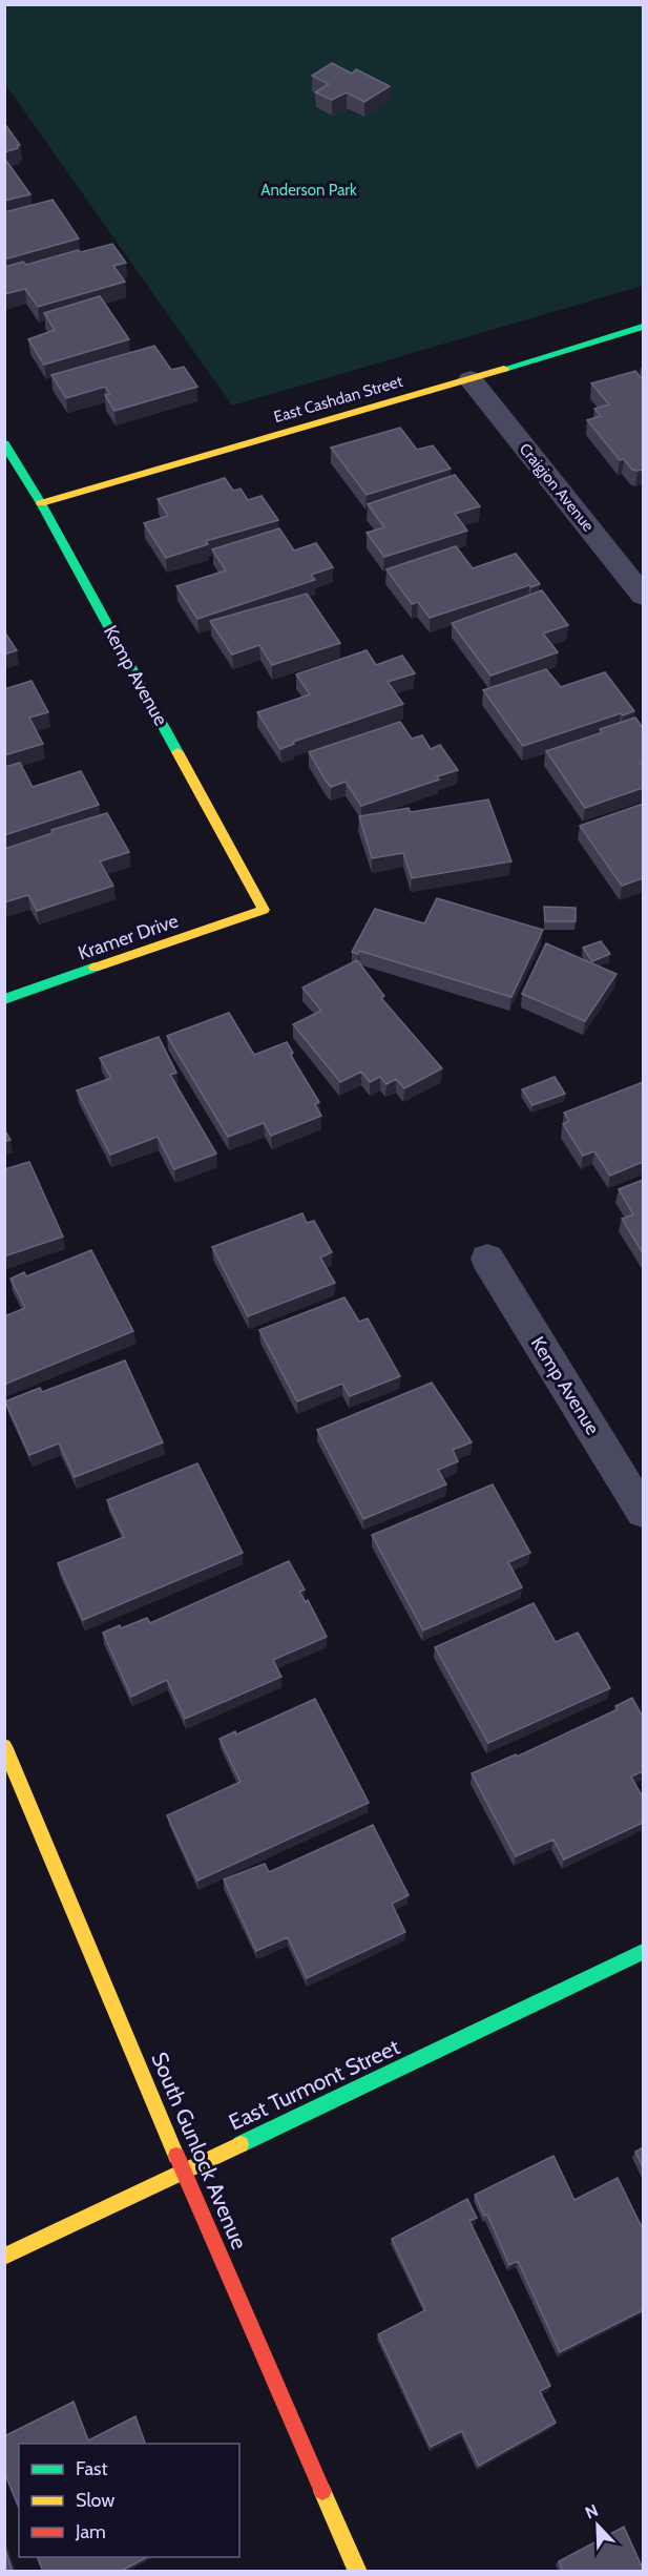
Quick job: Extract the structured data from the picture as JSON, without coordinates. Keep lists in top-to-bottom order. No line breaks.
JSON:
{"streets":{"street":["East Cashdan Street","Craigjon Avenue","Kemp Avenue","Kramer Drive","East Turmont Street","South Gunlock Avenue"]},"crossings":[["East Cashdan Street","Craigjon Avenue"],["East Cashdan Street","Kemp Avenue"],["Kemp Avenue","Kramer Drive"],["East Turmont Street","South Gunlock Avenue"]],"parks":["Anderson Park"],"legend":["Fast","Slow","Jam"],"north":"top left"}
